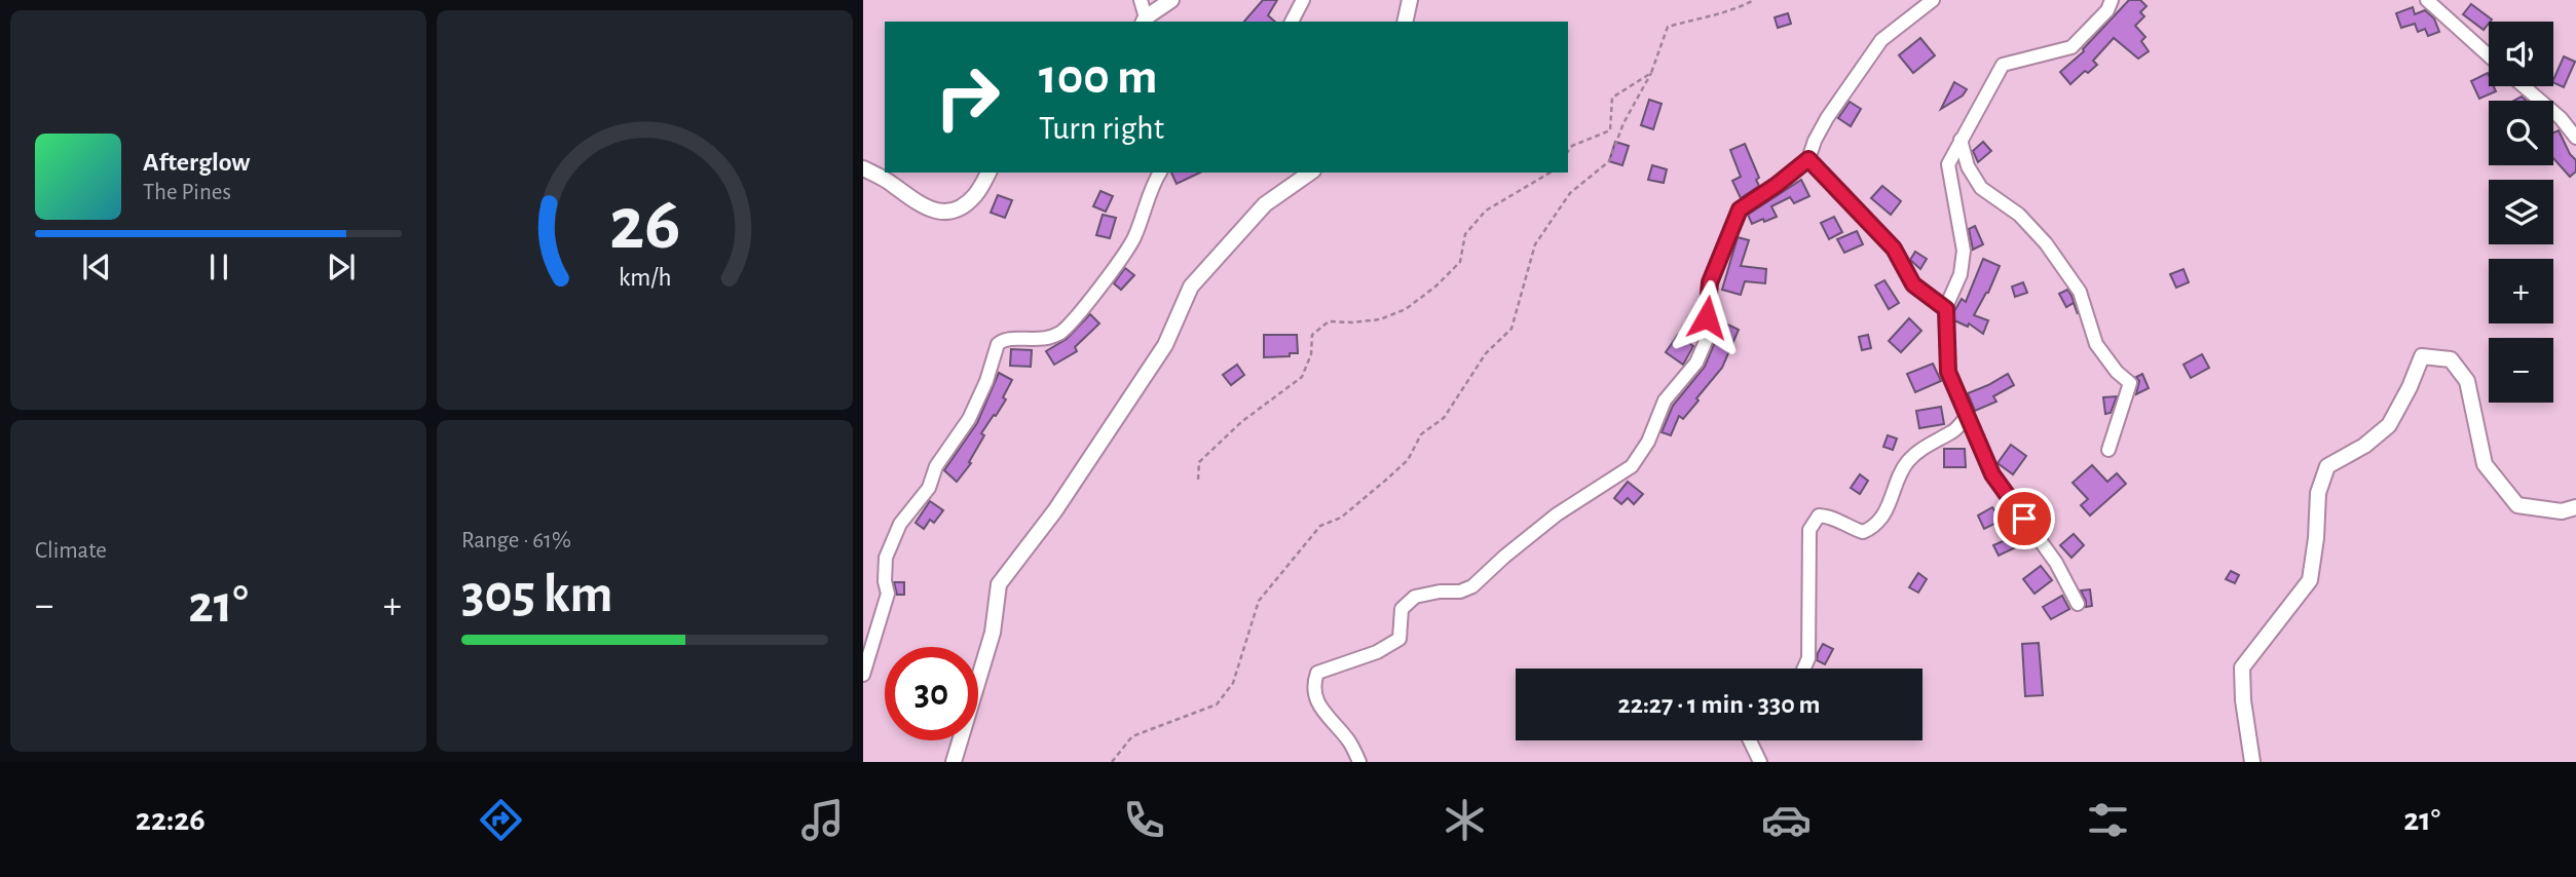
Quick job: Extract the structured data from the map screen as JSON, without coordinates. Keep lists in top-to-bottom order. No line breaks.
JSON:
{"page":{"map_buttons":["+","−"],"turn":["100 m","Turn right"],"song":["Afterglow","The Pines"],"tile":["Climate",["Range · 61%","305 km"]],"heat":["−","21°","+"],"limit":"30","trip":"22:27 · 1 min · 330 m","tabs":["22:26","21°"],"gauge":["26","km/h"]}}
